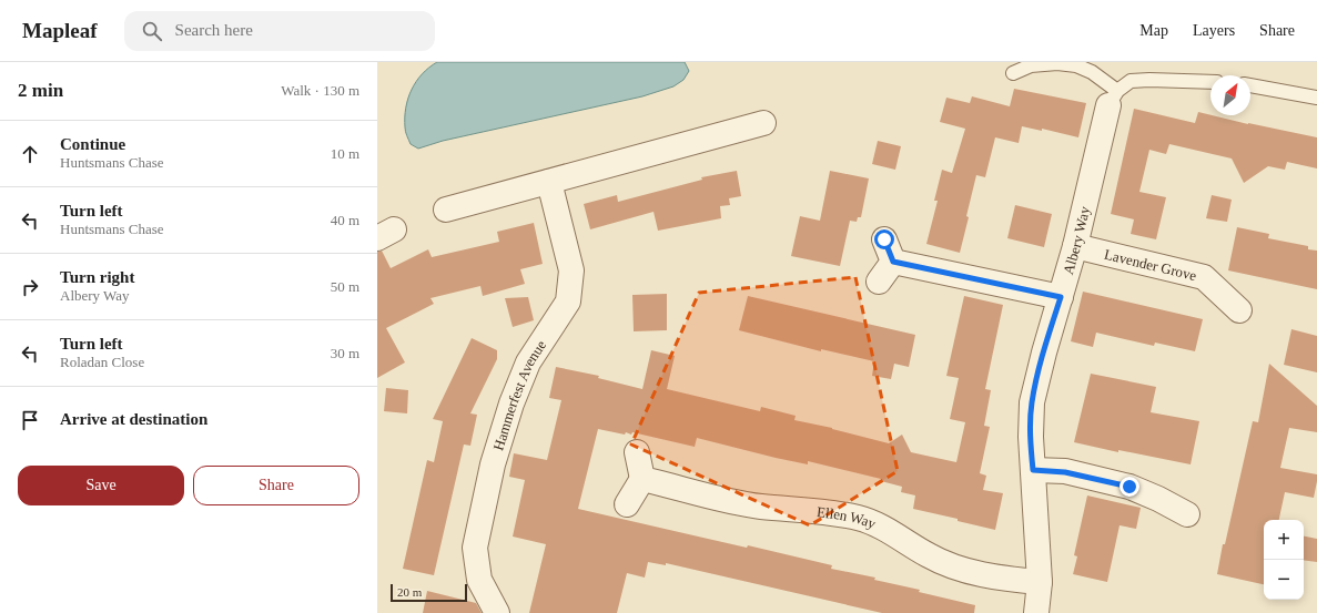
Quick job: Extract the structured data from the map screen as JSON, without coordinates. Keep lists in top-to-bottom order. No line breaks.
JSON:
{"streets":{"street":["Albery Way","Lavender Grove","Hammerfest Avenue","Ellen Way"]},"crossings":[["Albery Way","Lavender Grove"],["Albery Way","Ellen Way"]],"scale_bar":"20 m","north":"top right","page":{"header":"Mapleaf","search":"Search here","nav":["Map","Layers","Share"],"heading":["2 min","Walk · 130 m"],"list":[["Continue","Huntsmans Chase","10 m"],["Turn left","Huntsmans Chase","40 m"],["Turn right","Albery Way","50 m"],["Turn left","Roladan Close","30 m"],"Arrive at destination"],"buttons":["Save","Share"],"map_buttons":["+","−"],"scale":"20 m"}}
